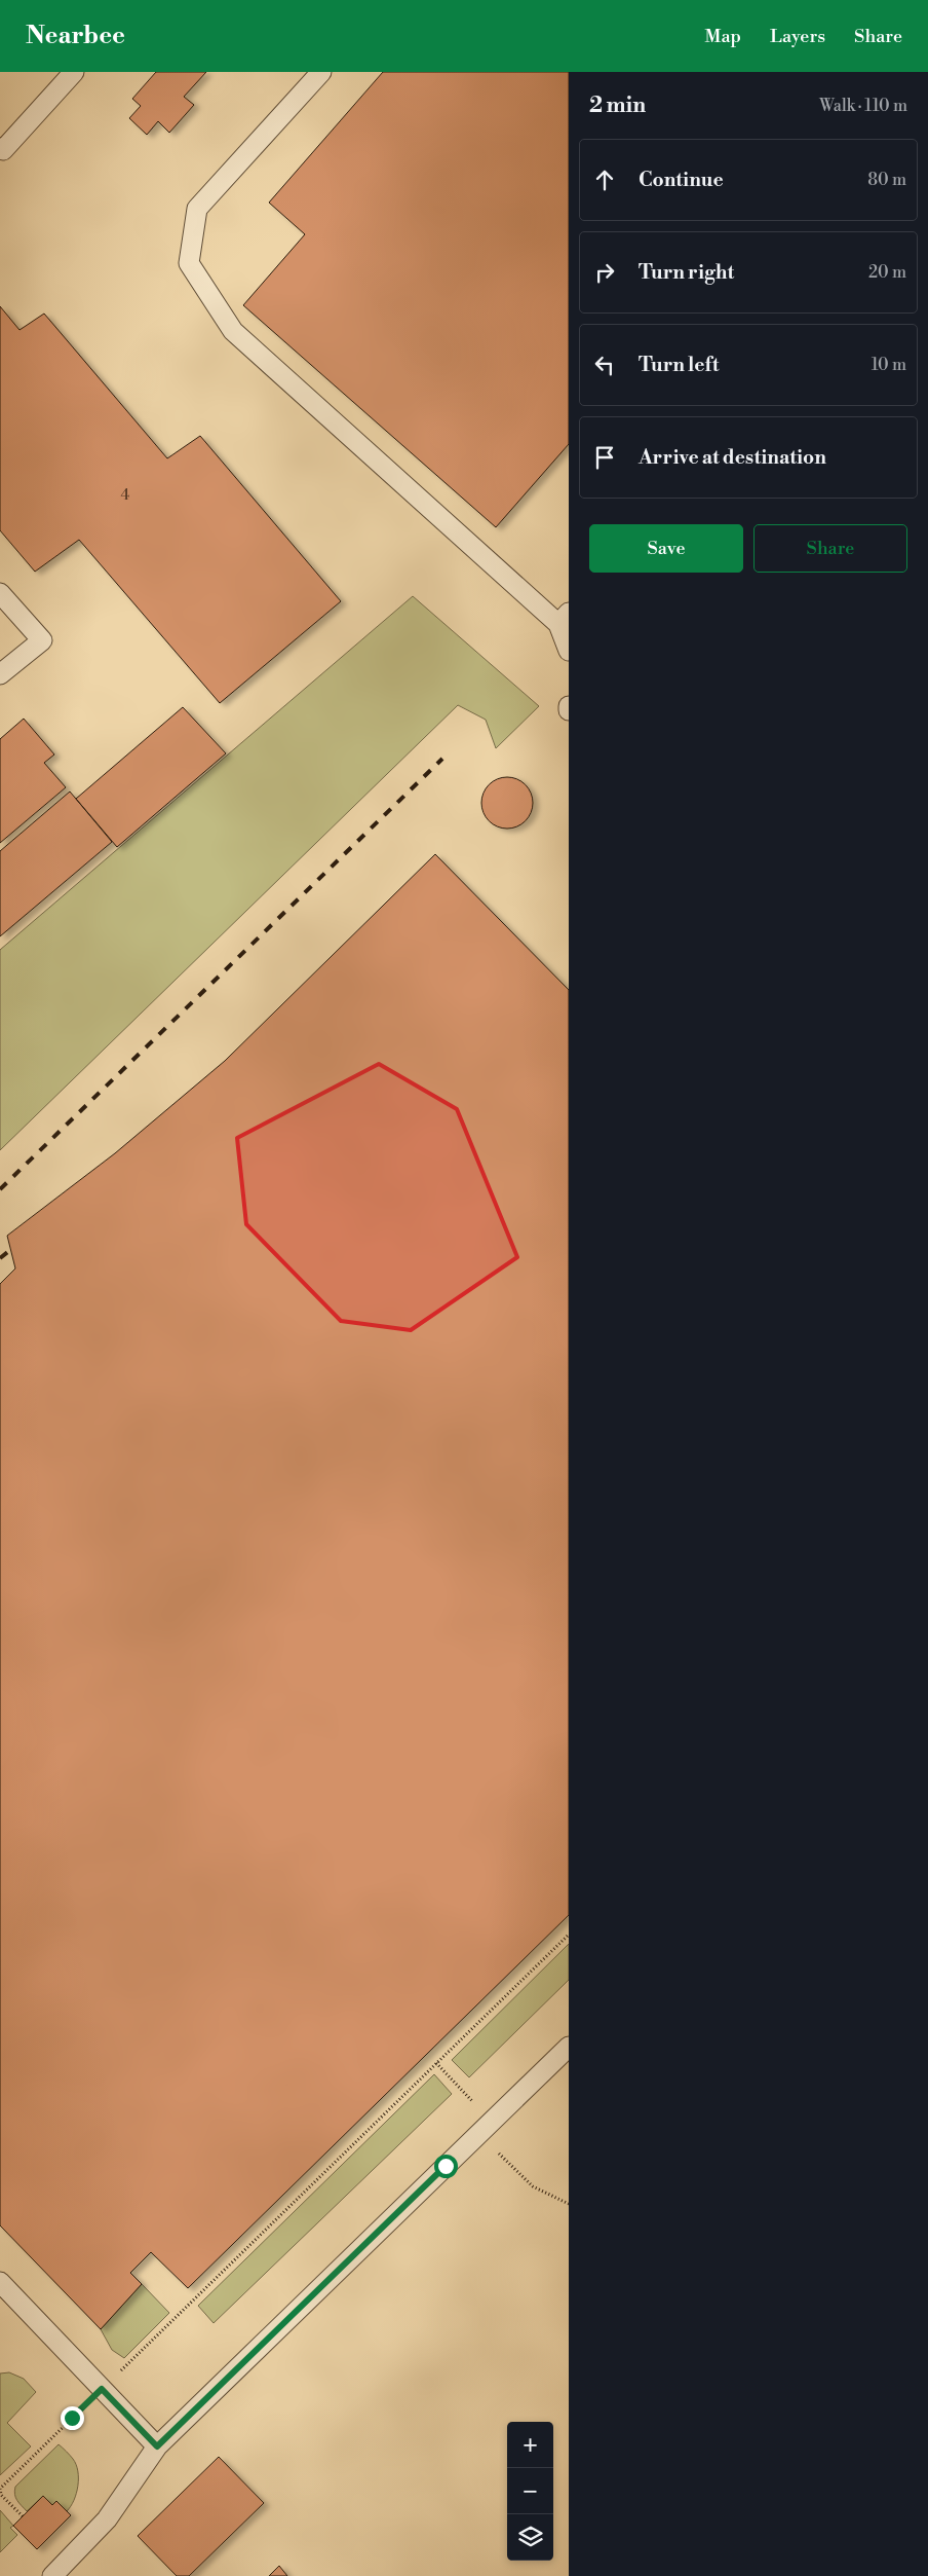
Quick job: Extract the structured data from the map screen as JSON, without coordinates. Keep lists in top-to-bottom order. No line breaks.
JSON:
{"house_numbers":["4"],"page":{"header":"Nearbee","nav":["Map","Layers","Share"],"heading":["2 min","Walk · 110 m"],"list":[["Continue","80 m"],["Turn right","20 m"],["Turn left","10 m"],"Arrive at destination"],"buttons":["Save","Share"],"map_buttons":["+","−"]}}
